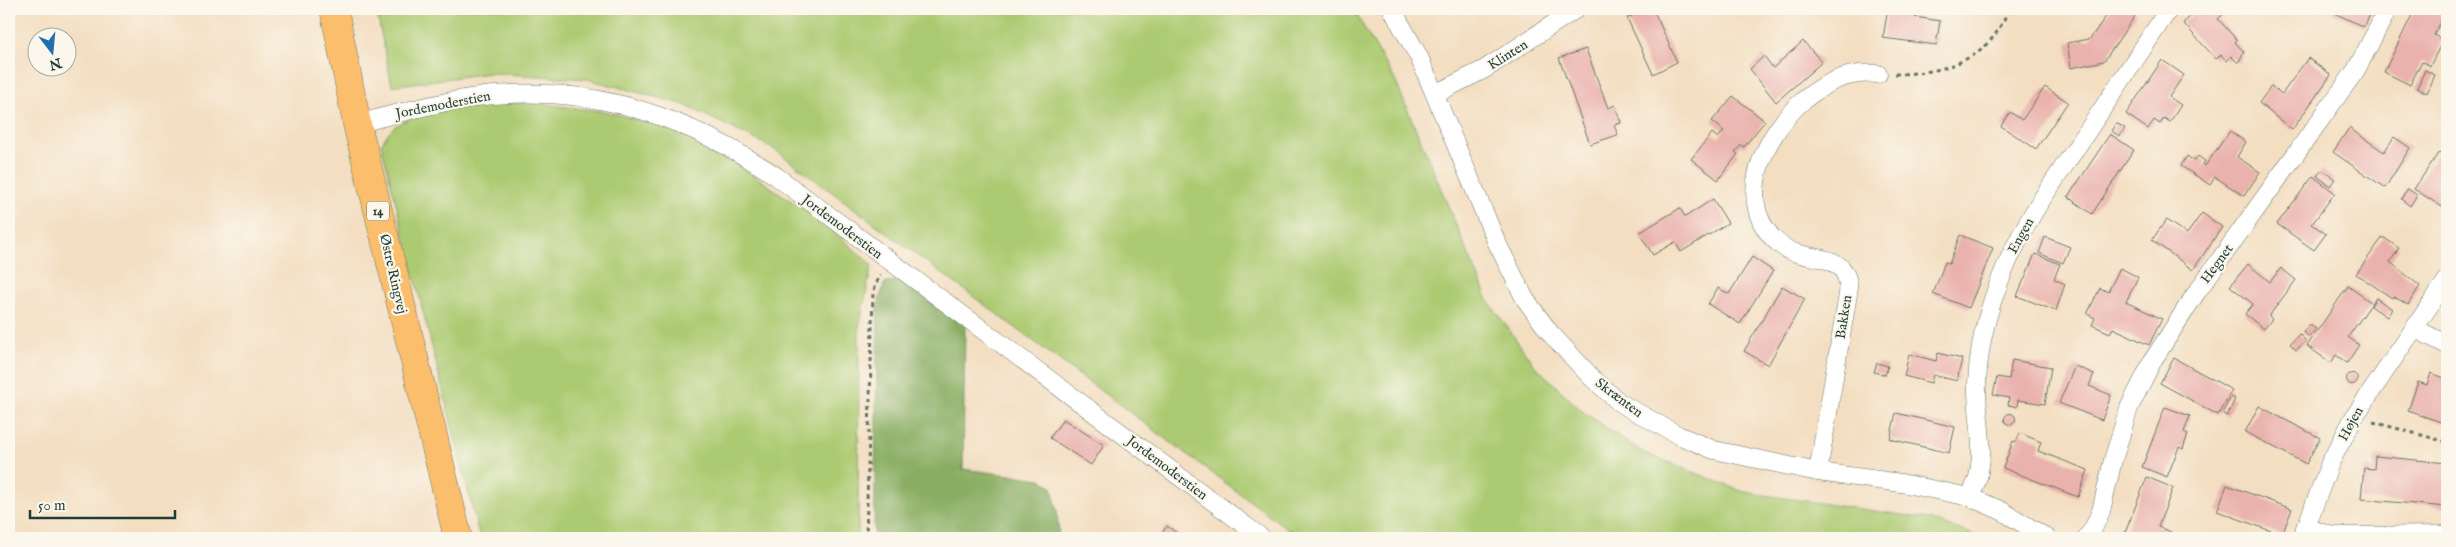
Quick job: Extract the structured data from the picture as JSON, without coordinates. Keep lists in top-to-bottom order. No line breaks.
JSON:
{"streets":{"main road":["14","Østre Ringvej"],"street":["Klinten","Jordemoderstien","Engen","Hegnet","Bakken","Skrænten","Højen"]},"crossings":[["Klinten","Skrænten"],["Jordemoderstien","Østre Ringvej"],["Engen","Skrænten"],["Bakken","Skrænten"]],"scale_bar":"50 m","north":"bottom"}
